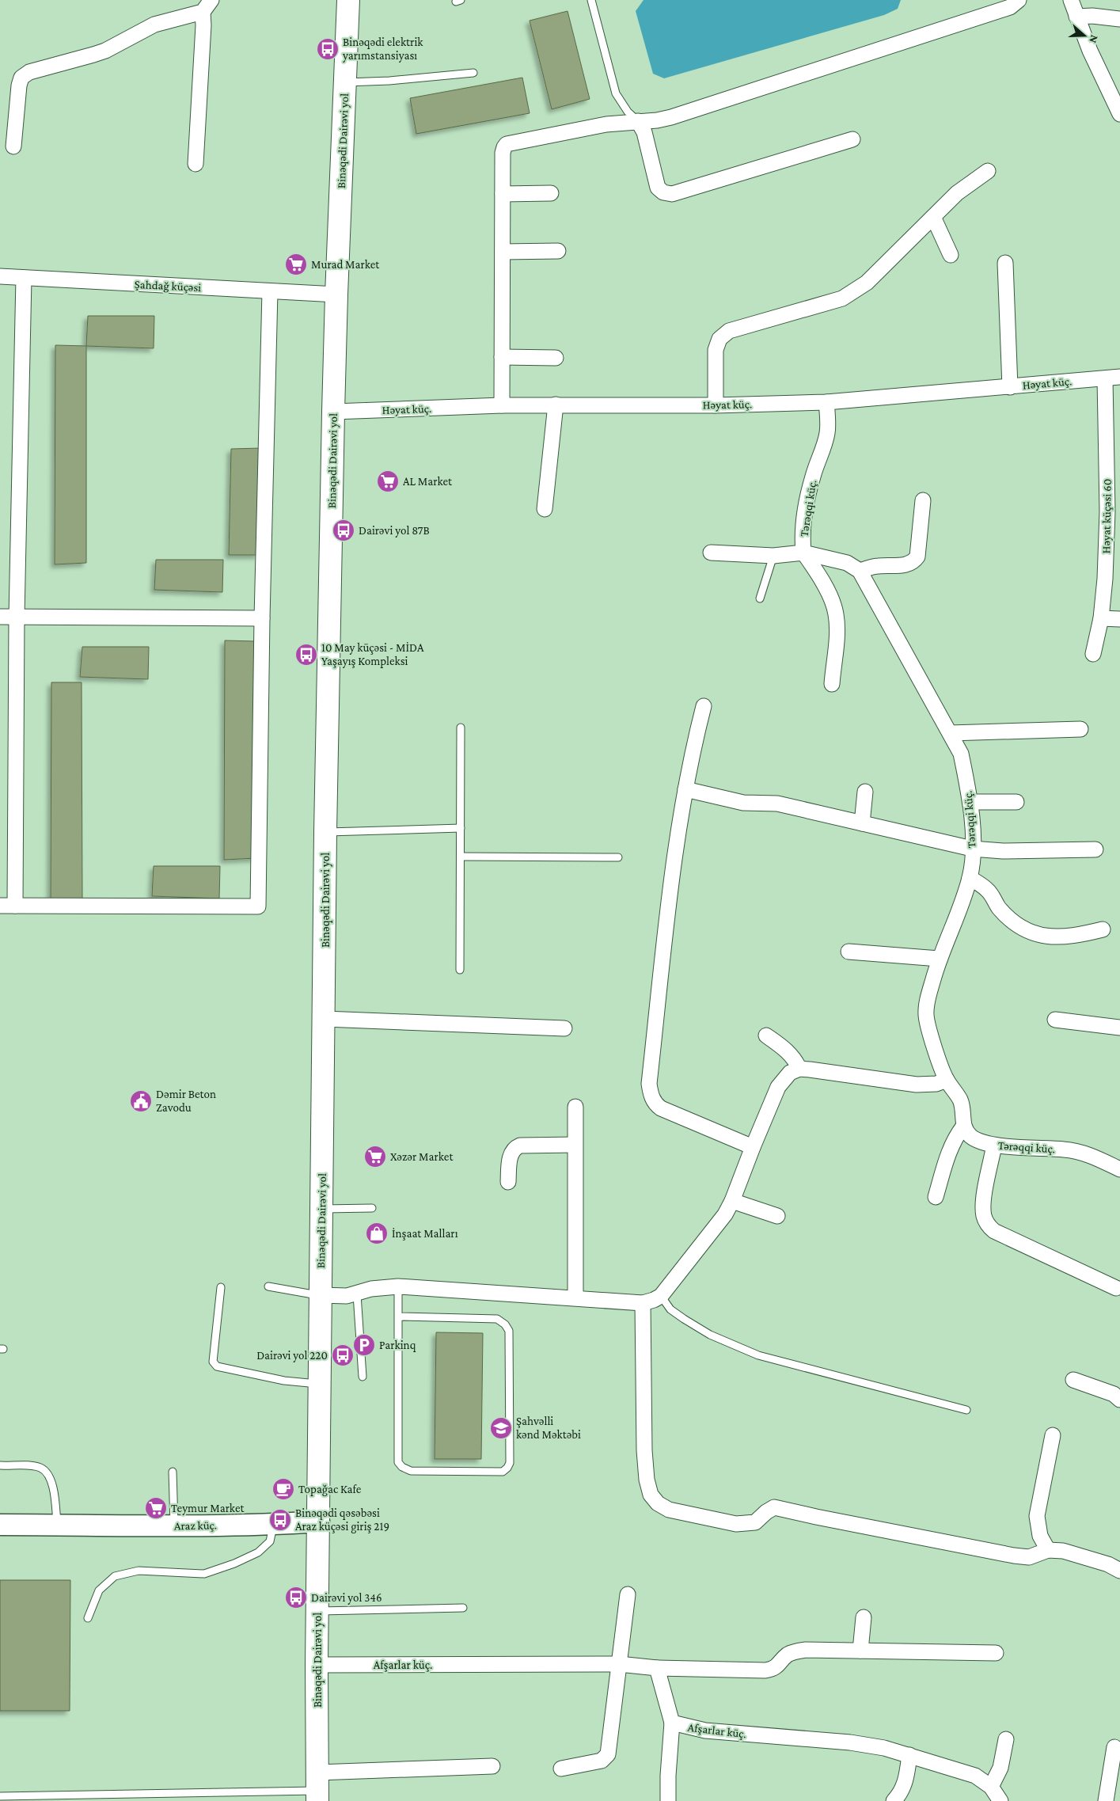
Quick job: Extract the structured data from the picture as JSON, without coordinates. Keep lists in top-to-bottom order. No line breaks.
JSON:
{"streets":{"main road":["Binəqədi Dairəvi yol"],"street":["Şahdağ küçəsi","Həyat küç.","Tərəqqi küç.","Həyat küçəsi 60","Araz küç.","Afşarlar küç."]},"crossings":[["Binəqədi Dairəvi yol","Şahdağ küçəsi"],["Binəqədi Dairəvi yol","Həyat küç."],["Binəqədi Dairəvi yol","Araz küç."],["Binəqədi Dairəvi yol","Afşarlar küç."],["Həyat küç.","Tərəqqi küç."],["Həyat küç.","Həyat küçəsi 60"]],"places":{"bus stop":["Binəqədi elektrik yarımstansiyası","Dairəvi yol 87B","10 May küçəsi - MİDA Yaşayış Kompleksi","Dairəvi yol 220","Binəqədi qəsəbəsi Araz küçəsi giriş 219","Dairəvi yol 346"],"supermarket":["Murad Market","AL Market","Xəzər Market","Teymur Market"],"public building":["Dəmir Beton Zavodu"],"shop":["İnşaat Malları"],"parking":["Parkinq"],"school or university":["Şahvəlli kənd Məktəbi"],"cafe":["Topağac Kafe"]},"north":"right"}
